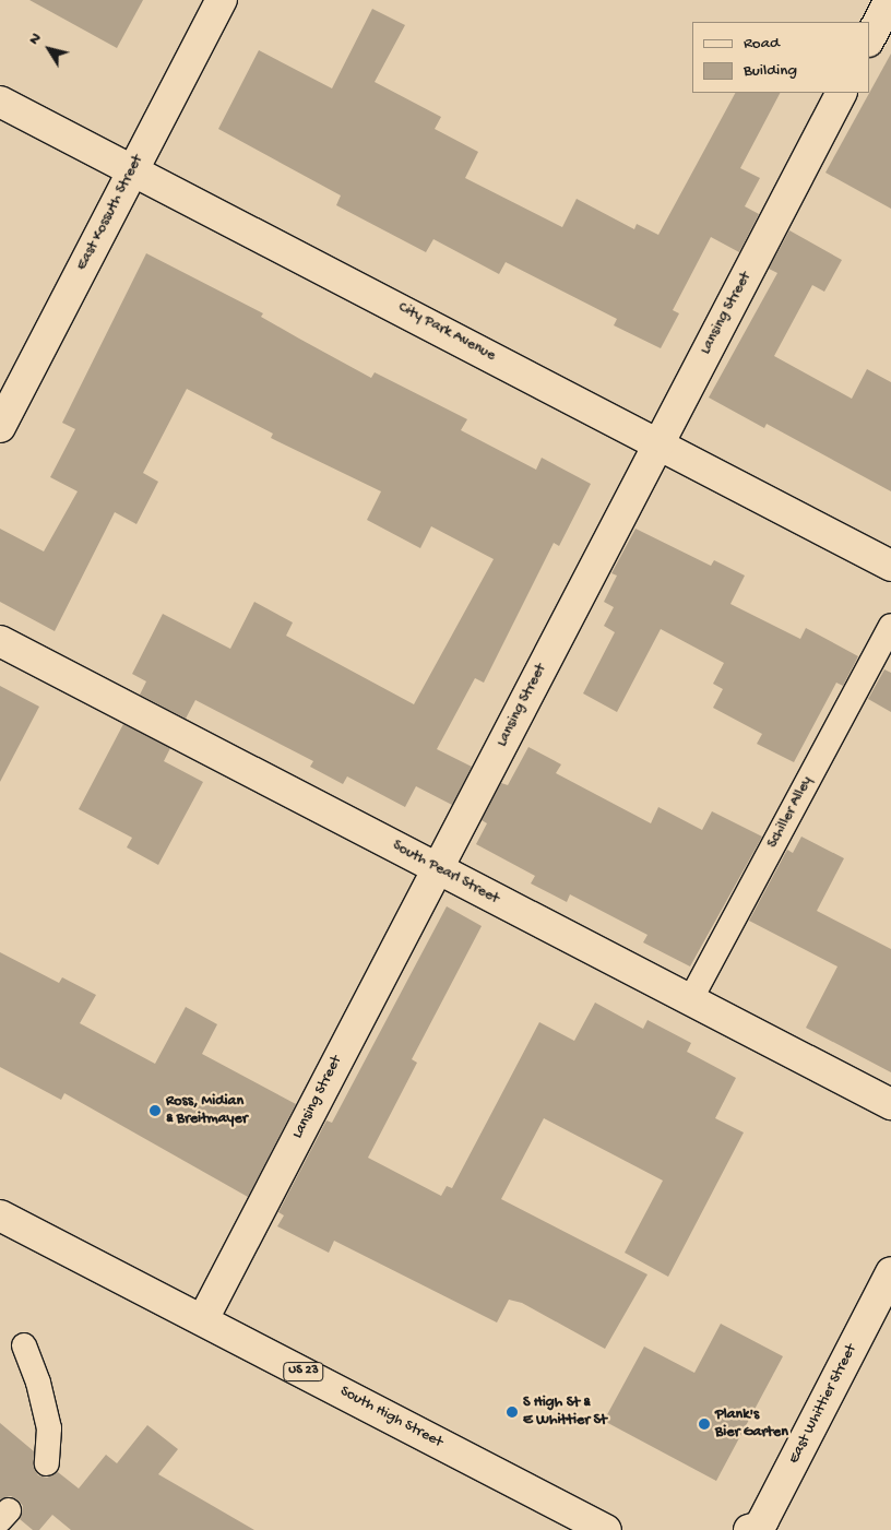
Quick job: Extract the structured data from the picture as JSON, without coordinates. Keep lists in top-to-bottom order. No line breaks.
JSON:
{"streets":{"street":["East Kossuth Street","Lansing Street","City Park Avenue","South Pearl Street","US 23","East Whittier Street","South High Street"],"lane":["Schiller Alley"]},"crossings":[["East Kossuth Street","City Park Avenue"],["Lansing Street","City Park Avenue"],["Lansing Street","South Pearl Street"],["Lansing Street","South High Street"],["Schiller Alley","South Pearl Street"]],"places":["Ross, Midian & Breitmayer","S High St & E Whittier St","Plank's Bier Garten"],"legend":["Road","Building"],"north":"top left"}
